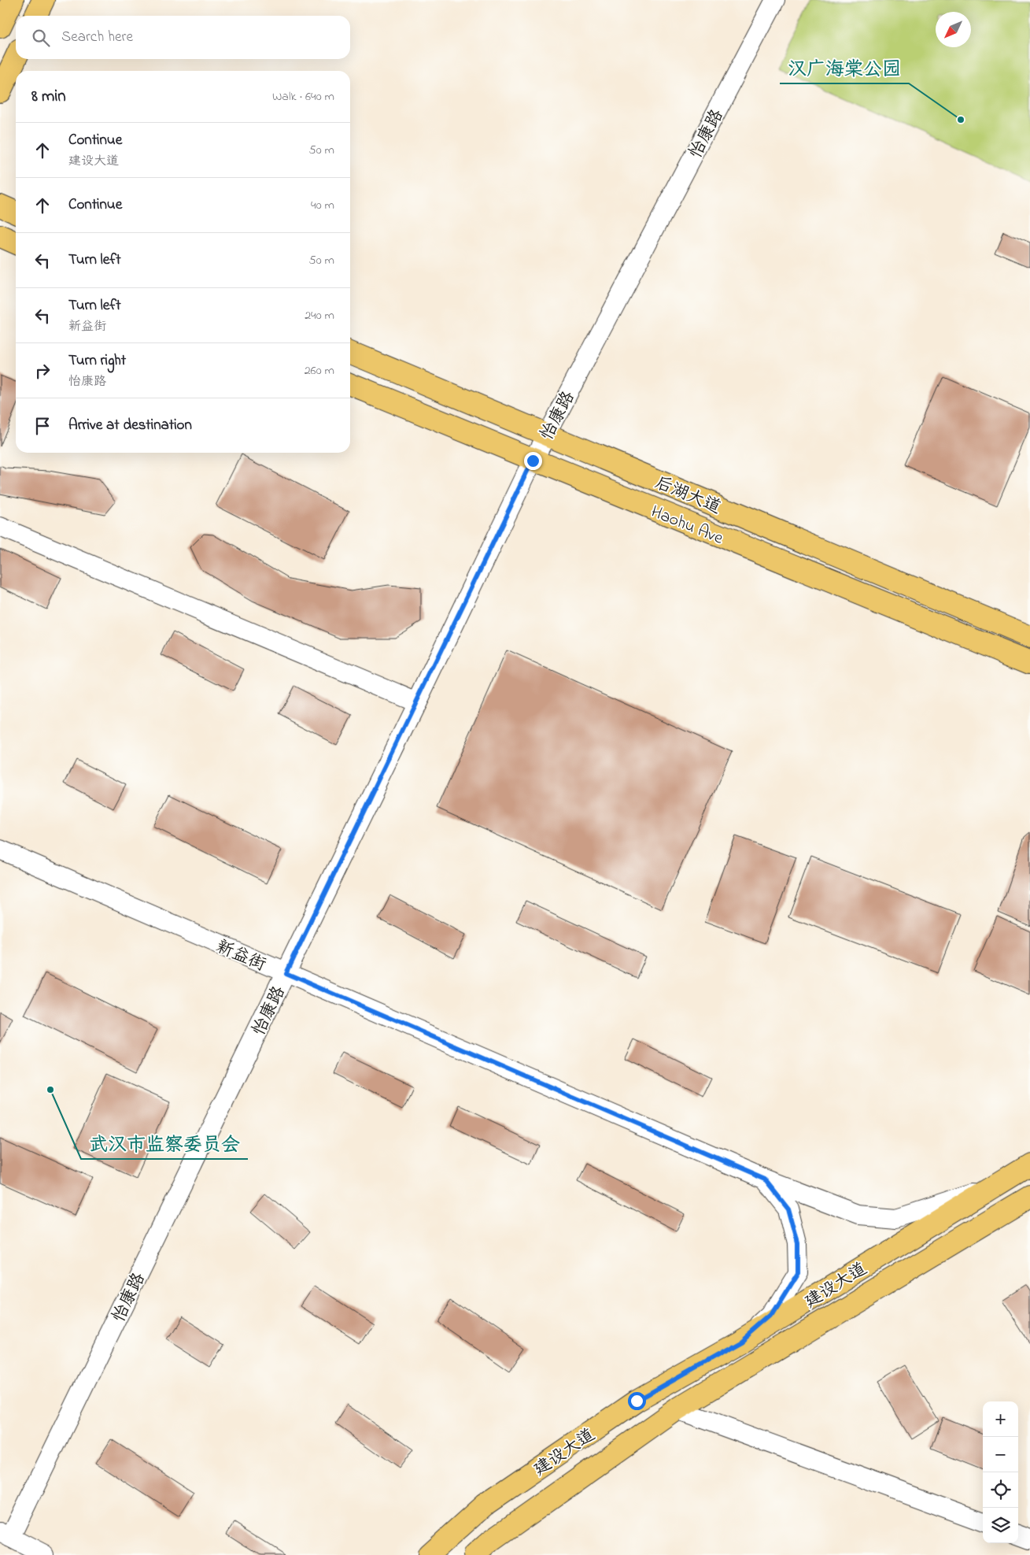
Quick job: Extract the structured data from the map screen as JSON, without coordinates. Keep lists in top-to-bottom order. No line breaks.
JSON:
{"streets":{"main road":["后湖大道","Haohu Ave","建设大道"],"street":["怡康路","新益街"]},"crossings":[["怡康路","后湖大道"],["怡康路","Haohu Ave"],["怡康路","新益街"],["新益街","建设大道"]],"places":["汉广海棠公园","武汉市监察委员会"],"north":"bottom left","page":{"search":"Search here","heading":["8 min","Walk · 640 m"],"list":[["Continue","建设大道","50 m"],["Continue","40 m"],["Turn left","50 m"],["Turn left","新益街","240 m"],["Turn right","怡康路","260 m"],"Arrive at destination"],"map_buttons":["+","−"]}}
